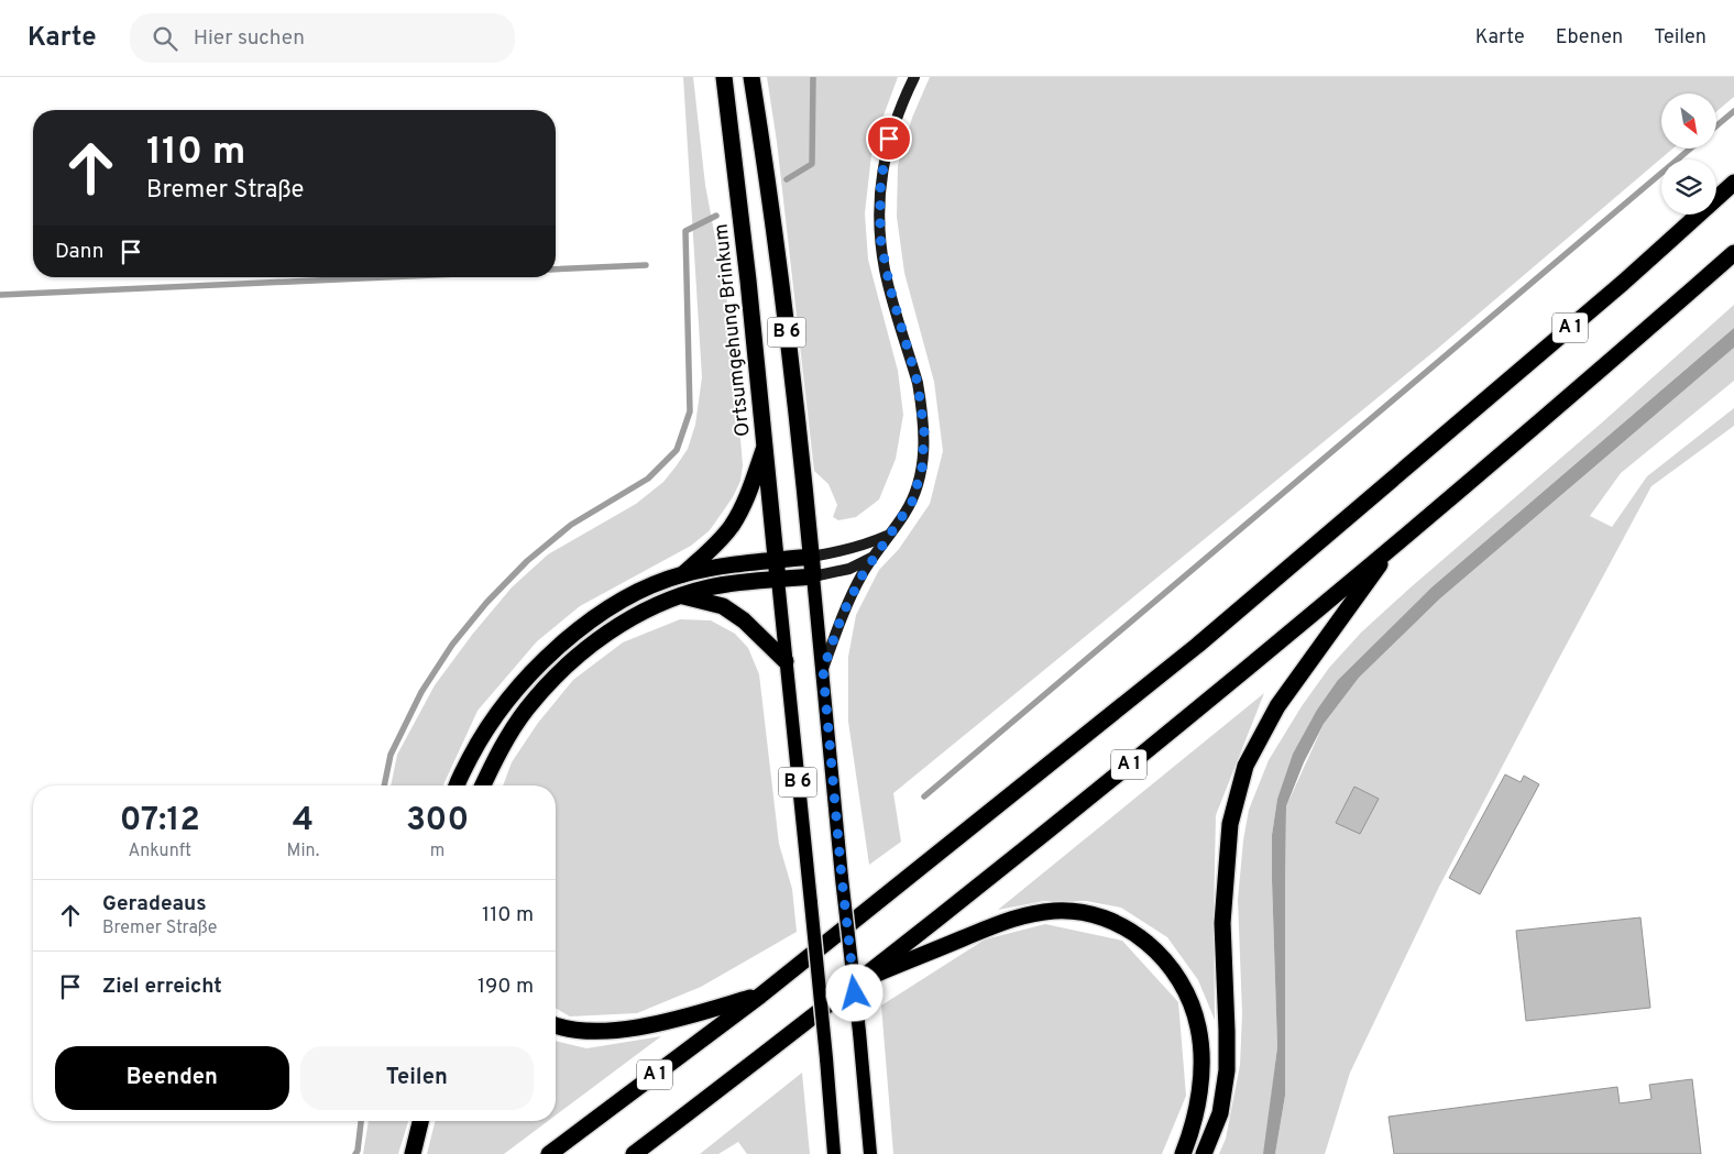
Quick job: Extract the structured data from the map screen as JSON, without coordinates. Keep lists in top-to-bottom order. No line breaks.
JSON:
{"streets":{"highway":["A 1","Ortsumgehung Brinkum","B 6"]},"crossings":[["Ortsumgehung Brinkum","B 6"]],"north":"bottom right","page":{"header":"Karte","search":"Hier suchen","nav":["Karte","Ebenen","Teilen"],"turn":["110 m","Bremer Straße"],"then":"Dann","eta":["07:12","Ankunft","4","Min.","300","m"],"list":[{"name":"Geradeaus","note":"Bremer Straße","value":"110 m"},{"name":"Ziel erreicht","value":"190 m"}],"buttons":["Beenden","Teilen"]}}
